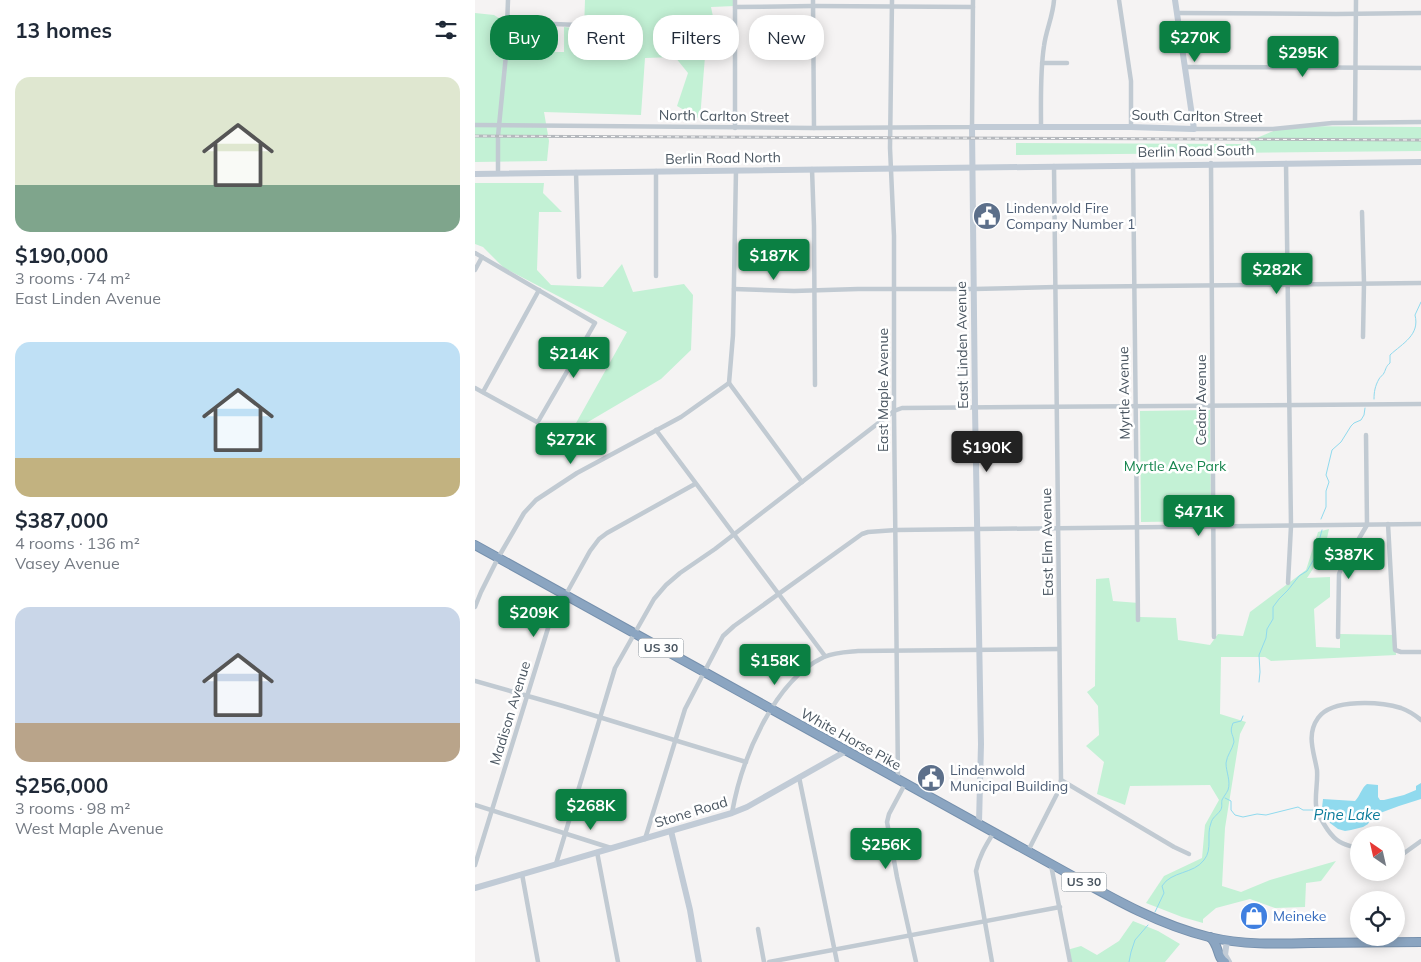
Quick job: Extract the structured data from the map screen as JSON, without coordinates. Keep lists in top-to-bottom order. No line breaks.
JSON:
{"streets":{"highway":["US 30","White Horse Pike"],"street":["North Carlton Street","South Carlton Street","Berlin Road South","Berlin Road North","East Linden Avenue","East Maple Avenue","Myrtle Avenue","Cedar Avenue","East Elm Avenue","Madison Avenue","Stone Road"]},"crossings":[["North Carlton Street","South Carlton Street"],["North Carlton Street","East Linden Avenue"],["North Carlton Street","East Maple Avenue"],["South Carlton Street","East Linden Avenue"],["Berlin Road South","Berlin Road North"],["Berlin Road South","East Linden Avenue"],["Berlin Road South","Myrtle Avenue"],["Berlin Road South","Cedar Avenue"],["Berlin Road South","East Elm Avenue"],["Berlin Road North","East Linden Avenue"],["Berlin Road North","East Maple Avenue"],["East Linden Avenue","US 30"],["East Linden Avenue","White Horse Pike"],["East Maple Avenue","White Horse Pike"],["East Elm Avenue","US 30"],["US 30","White Horse Pike"],["Madison Avenue","White Horse Pike"],["White Horse Pike","Stone Road"]],"water":["Pine Lake"],"parks":["Myrtle Ave Park"],"places":{"public building":["Lindenwold Fire Company Number 1","Lindenwold Municipal Building"],"shop":["Meineke"]},"north":"top left","page":{"heading":"13 homes","chip":["Buy","Rent","Filters","New"],"price":["$270K","$295K","$187K","$282K","$214K","$272K","$190K","$471K","$387K","$209K","$158K","$268K","$256K"],"list":[{"name":"$190,000","note":"3 rooms · 74 m² · East Linden Avenue"},{"name":"$387,000","note":"4 rooms · 136 m² · Vasey Avenue"},{"name":"$256,000","note":"3 rooms · 98 m² · West Maple Avenue"}]}}
